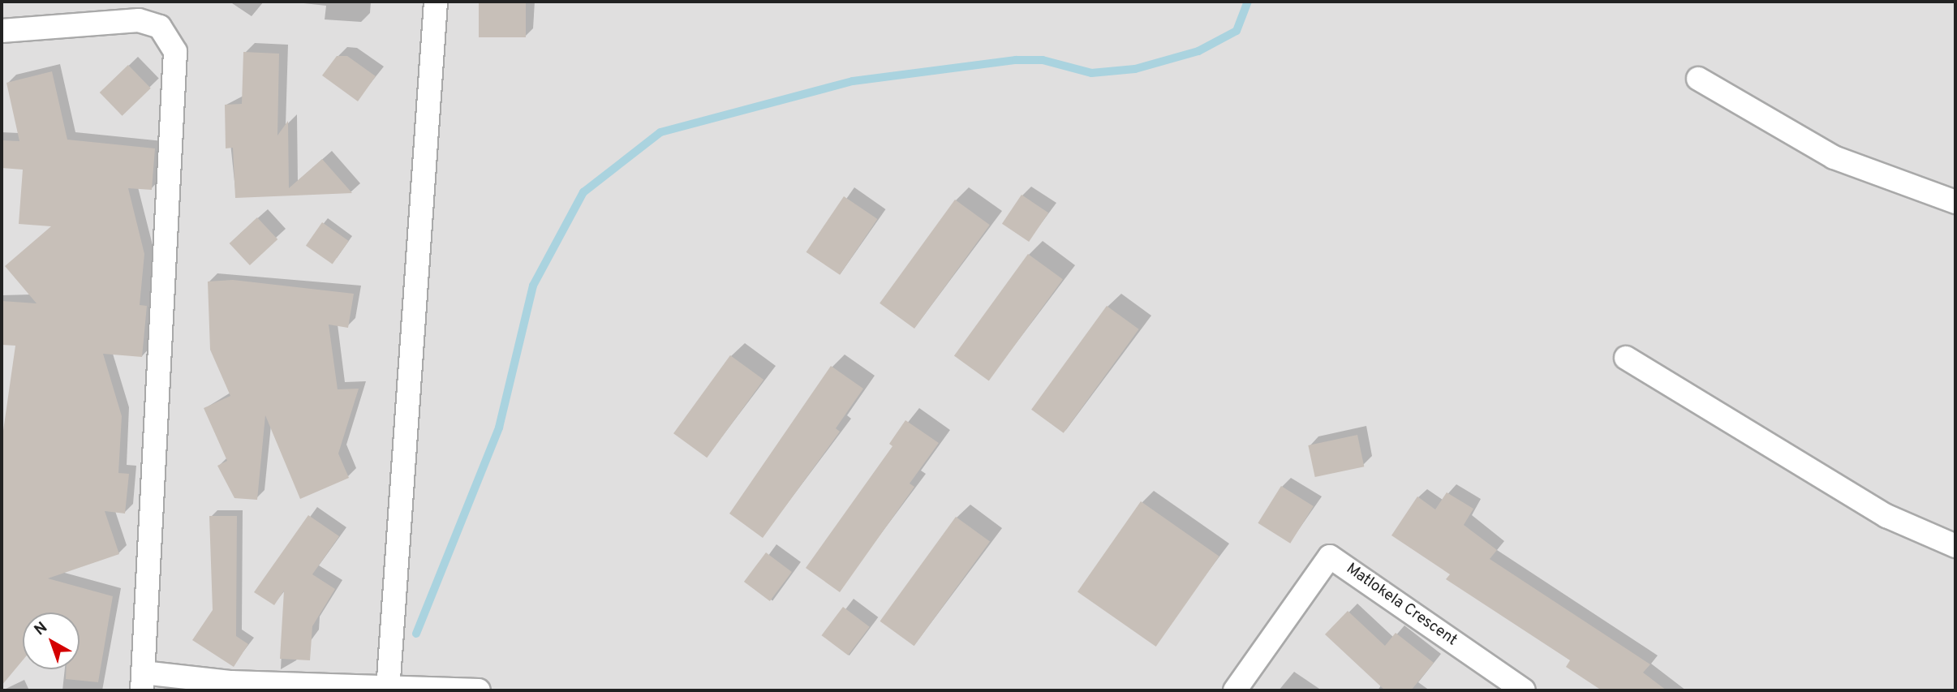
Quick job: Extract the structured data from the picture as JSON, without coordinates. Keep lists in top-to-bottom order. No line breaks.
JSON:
{"streets":{"street":["Matlokela Crescent"]},"north":"top left"}
